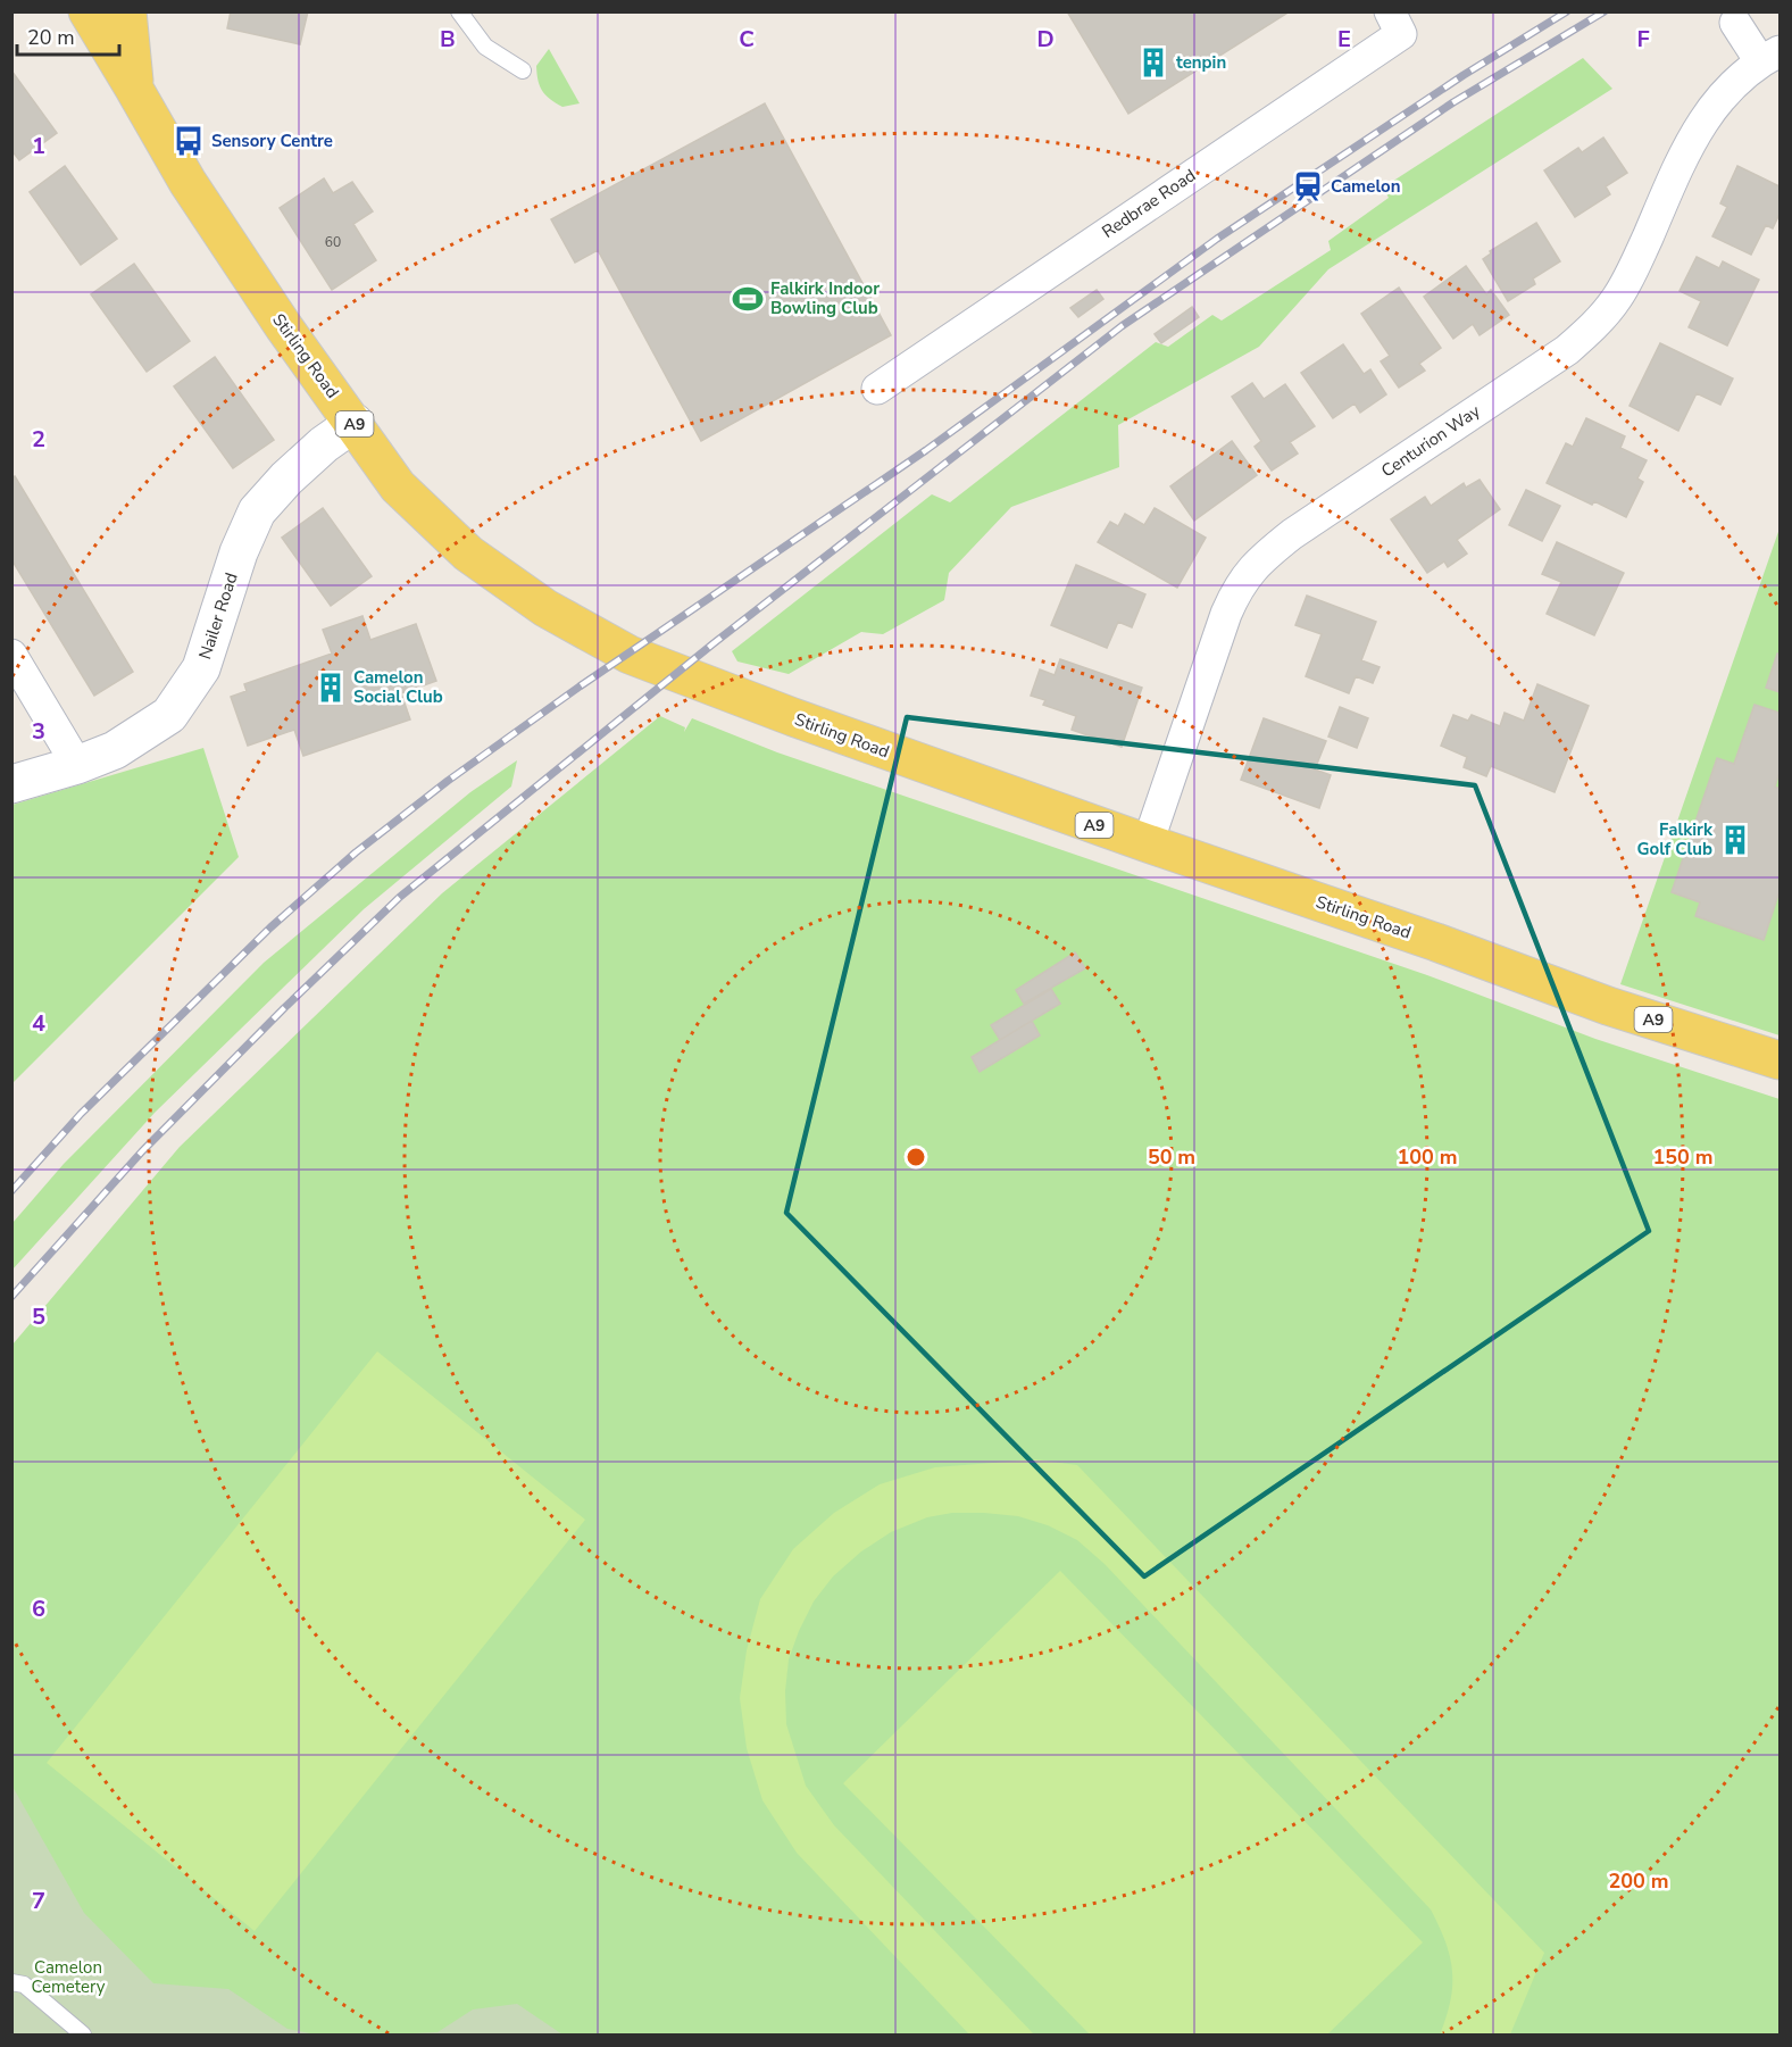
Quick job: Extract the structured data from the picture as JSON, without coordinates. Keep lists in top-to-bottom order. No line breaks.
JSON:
{"streets":{"main road":["Stirling Road","A9"],"street":["Redbrae Road","Centurion Way","Nailer Road"]},"crossings":[["Stirling Road","Centurion Way"],["Stirling Road","Nailer Road"]],"parks":["Camelon Cemetery"],"places":{"building":["tenpin","Camelon Social Club","Falkirk Golf Club"],"bus stop":["Sensory Centre"],"station":["Camelon"],"sports":["Falkirk Indoor Bowling Club"]},"house_numbers":["60"],"scale_bar":"20 m","grid":{"columns":["B","C","D","E","F"],"rows":["1","2","3","4","5","6","7"]},"rings":["50 m","100 m","150 m","200 m"]}
